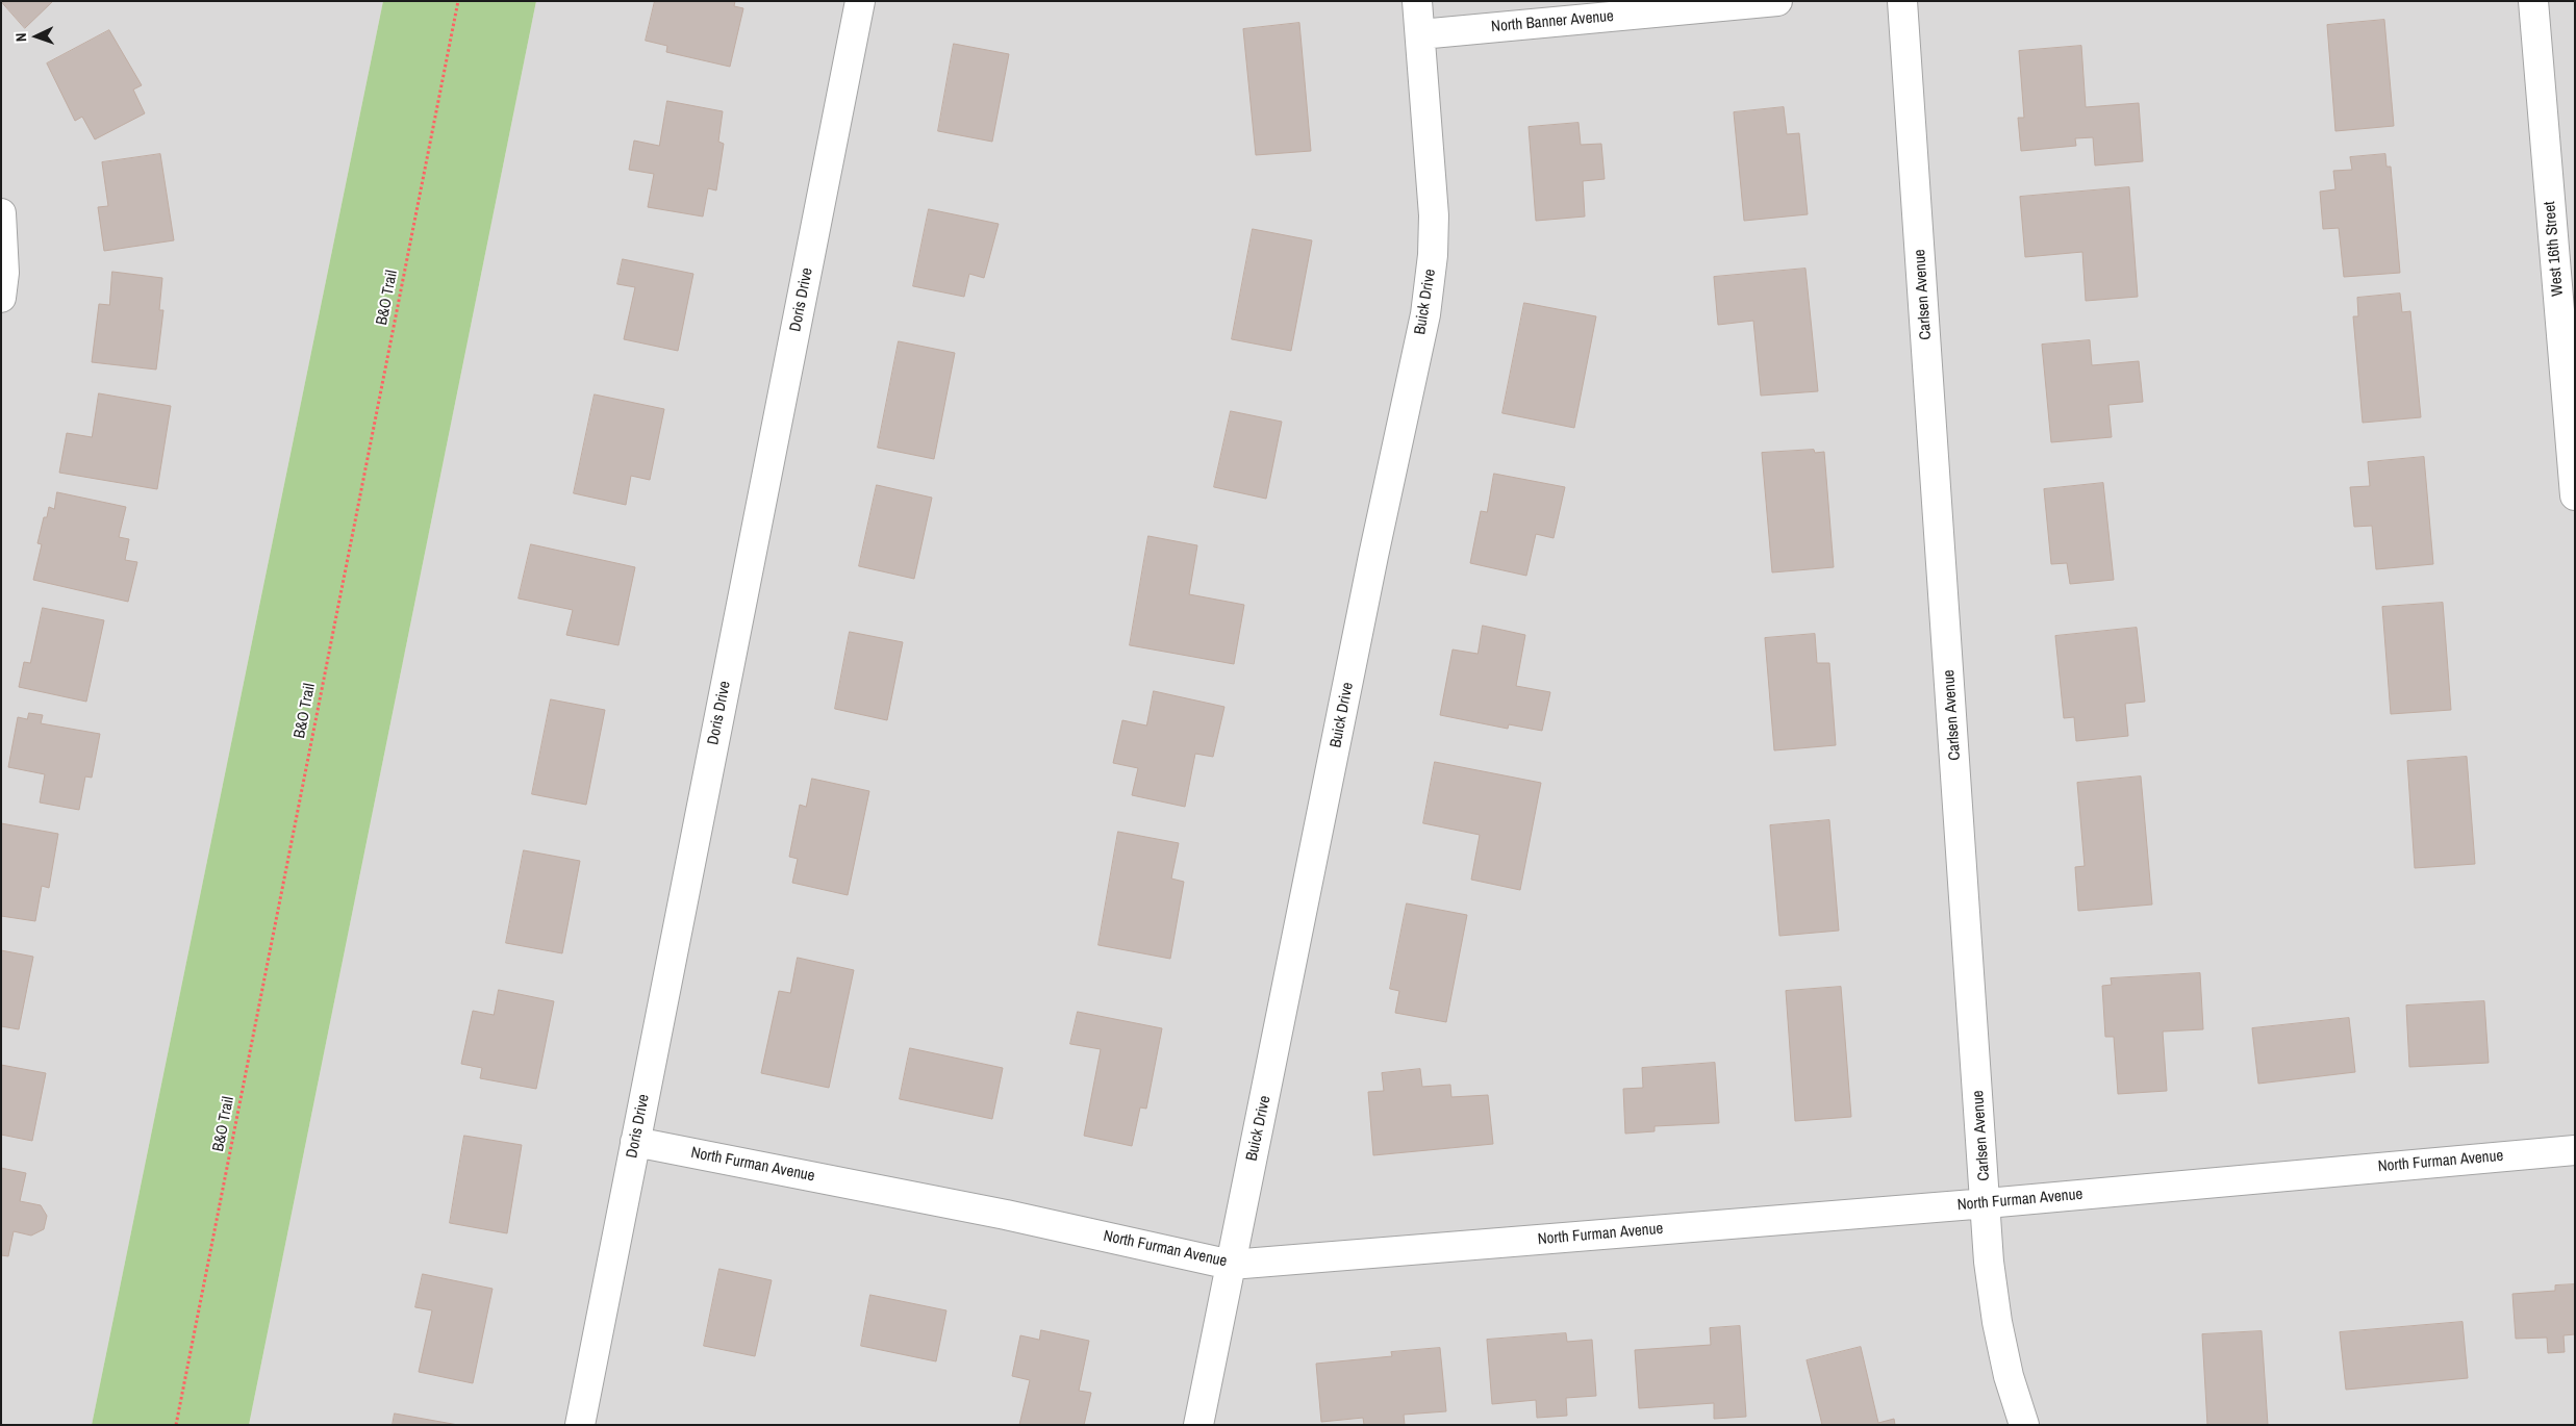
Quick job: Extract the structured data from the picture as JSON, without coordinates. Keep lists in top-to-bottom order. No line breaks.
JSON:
{"streets":{"street":["North Banner Avenue","West 16th Street","Carlsen Avenue","Doris Drive","Buick Drive","North Furman Avenue"],"path":["B&O Trail"]},"crossings":[["North Banner Avenue","Buick Drive"],["Carlsen Avenue","North Furman Avenue"],["Doris Drive","North Furman Avenue"],["Buick Drive","North Furman Avenue"]],"north":"left"}
